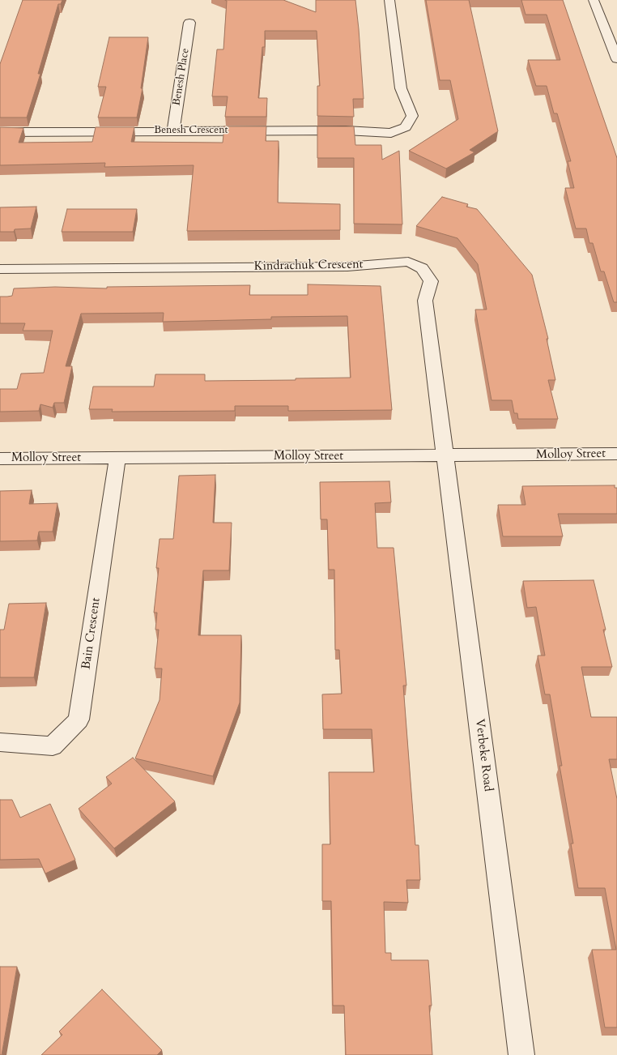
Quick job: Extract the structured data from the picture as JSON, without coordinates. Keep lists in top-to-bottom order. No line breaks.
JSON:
{"streets":{"street":["Benesh Place","Benesh Crescent","Kindrachuk Crescent","Molloy Street","Bain Crescent","Verbeke Road"]},"crossings":[["Benesh Place","Benesh Crescent"],["Kindrachuk Crescent","Molloy Street"],["Kindrachuk Crescent","Verbeke Road"],["Molloy Street","Bain Crescent"],["Molloy Street","Verbeke Road"]]}
